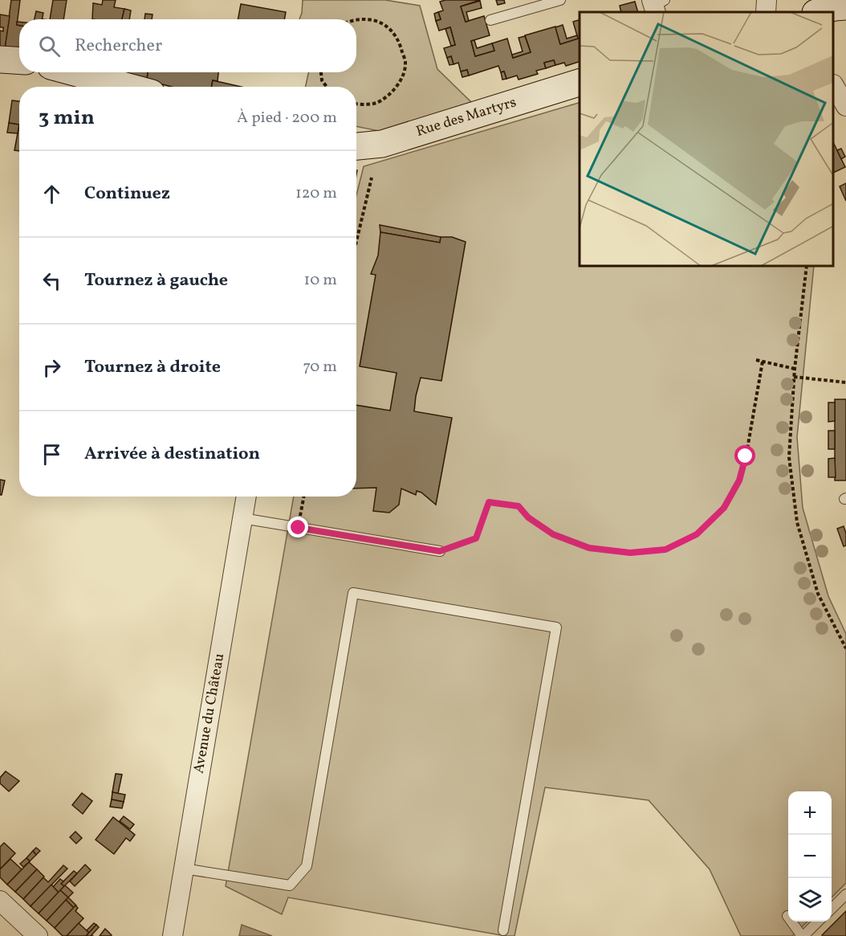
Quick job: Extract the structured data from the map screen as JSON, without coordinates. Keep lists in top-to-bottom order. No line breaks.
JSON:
{"streets":{"street":["Rue des Martyrs","Avenue du Château"]},"page":{"search":"Rechercher","heading":["3 min","À pied · 200 m"],"list":[["Continuez","120 m"],["Tournez à gauche","10 m"],["Tournez à droite","70 m"],"Arrivée à destination"],"map_buttons":["+","−"]}}
